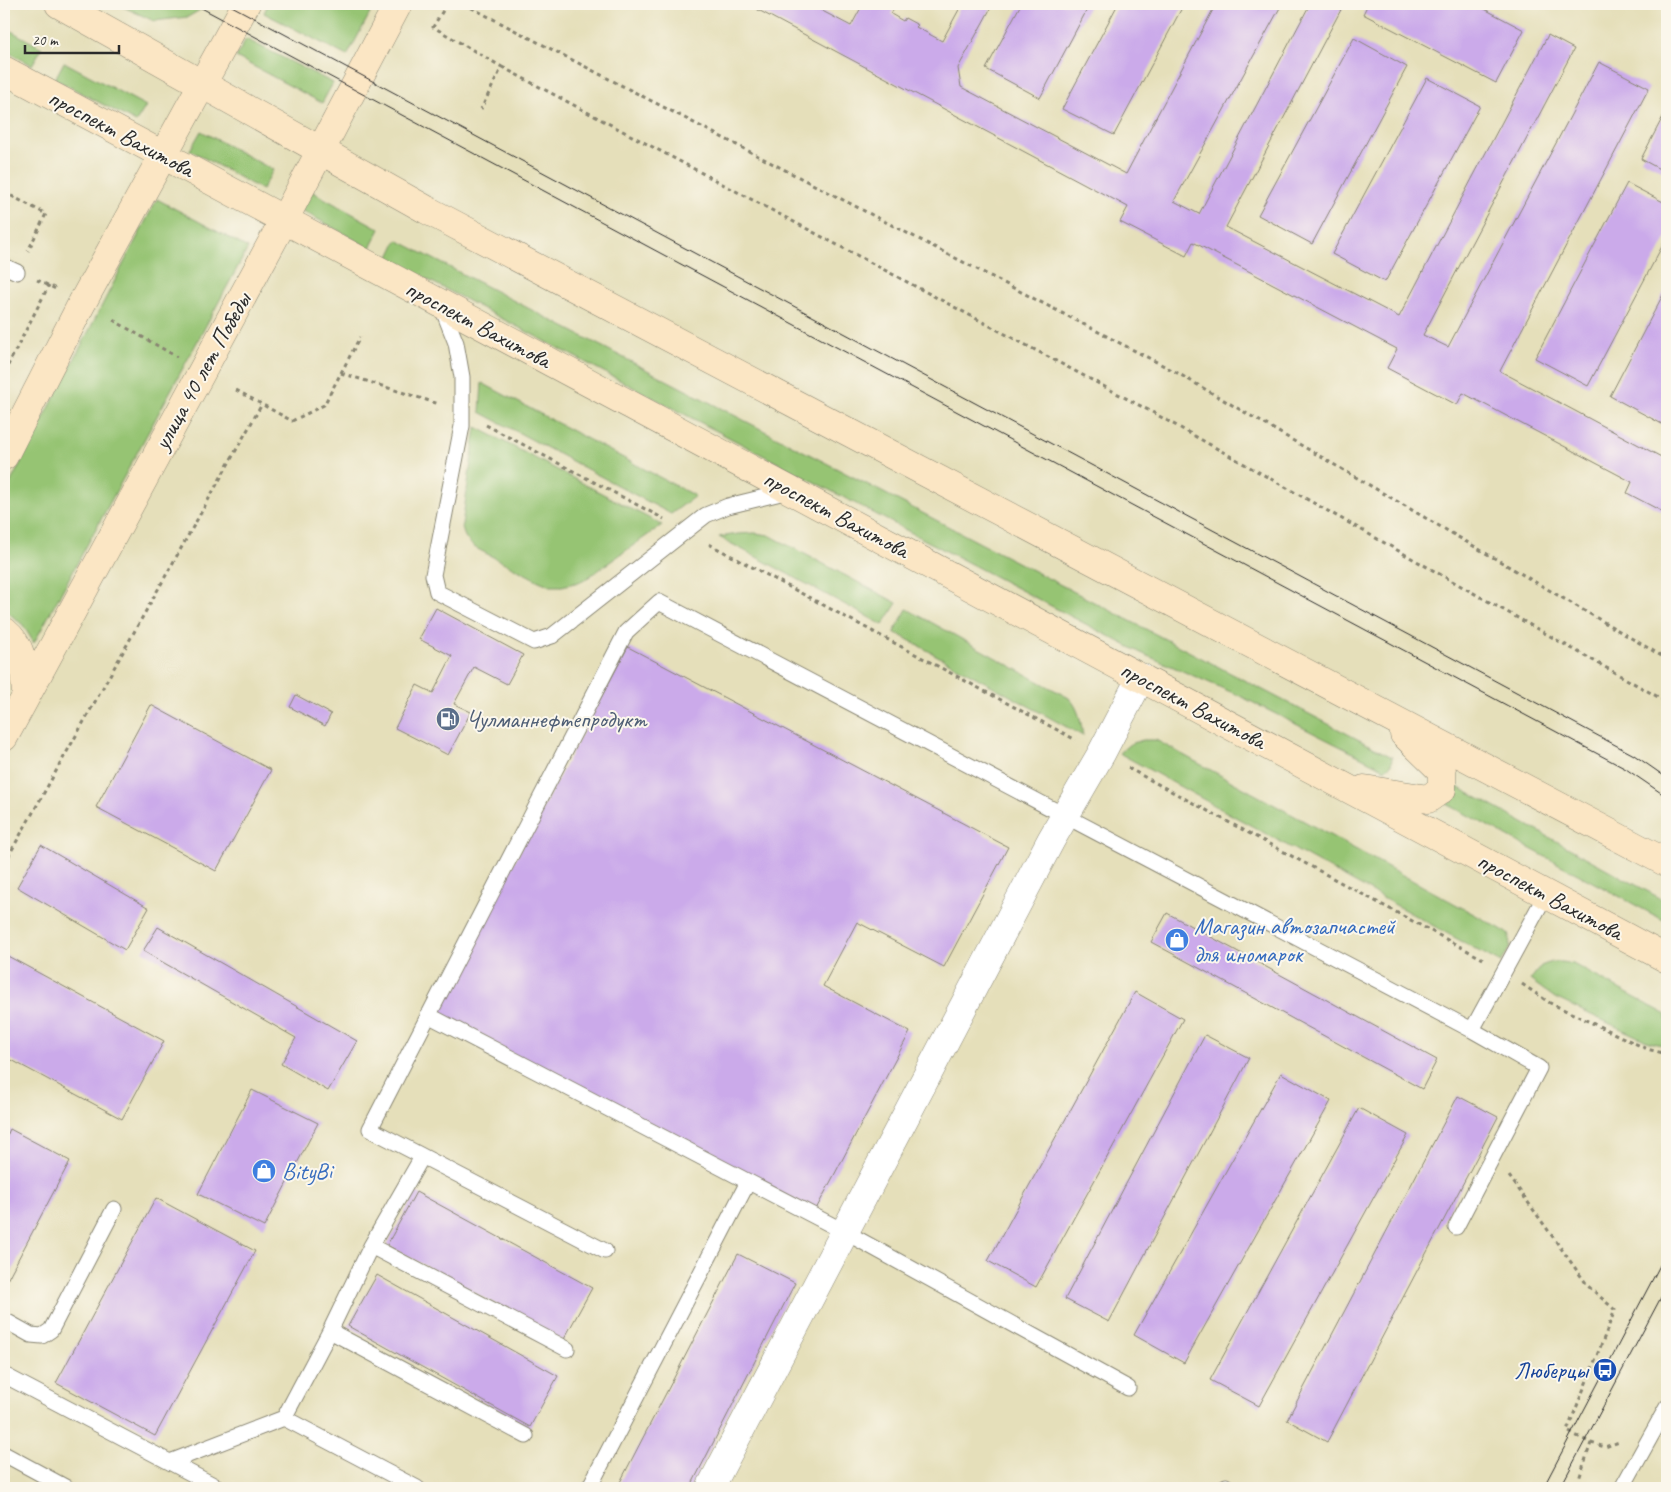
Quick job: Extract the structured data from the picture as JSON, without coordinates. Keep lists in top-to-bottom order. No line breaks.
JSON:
{"streets":{"main road":["проспект Вахитова","улица 40 лет Победы"]},"crossings":[["проспект Вахитова","улица 40 лет Победы"]],"places":{"fuel station":["Чулманнефтепродукт"],"shop":["Магазин автозапчастей для иномарок","BityBi"],"bus stop":["Люберцы"]},"scale_bar":"20 m"}
